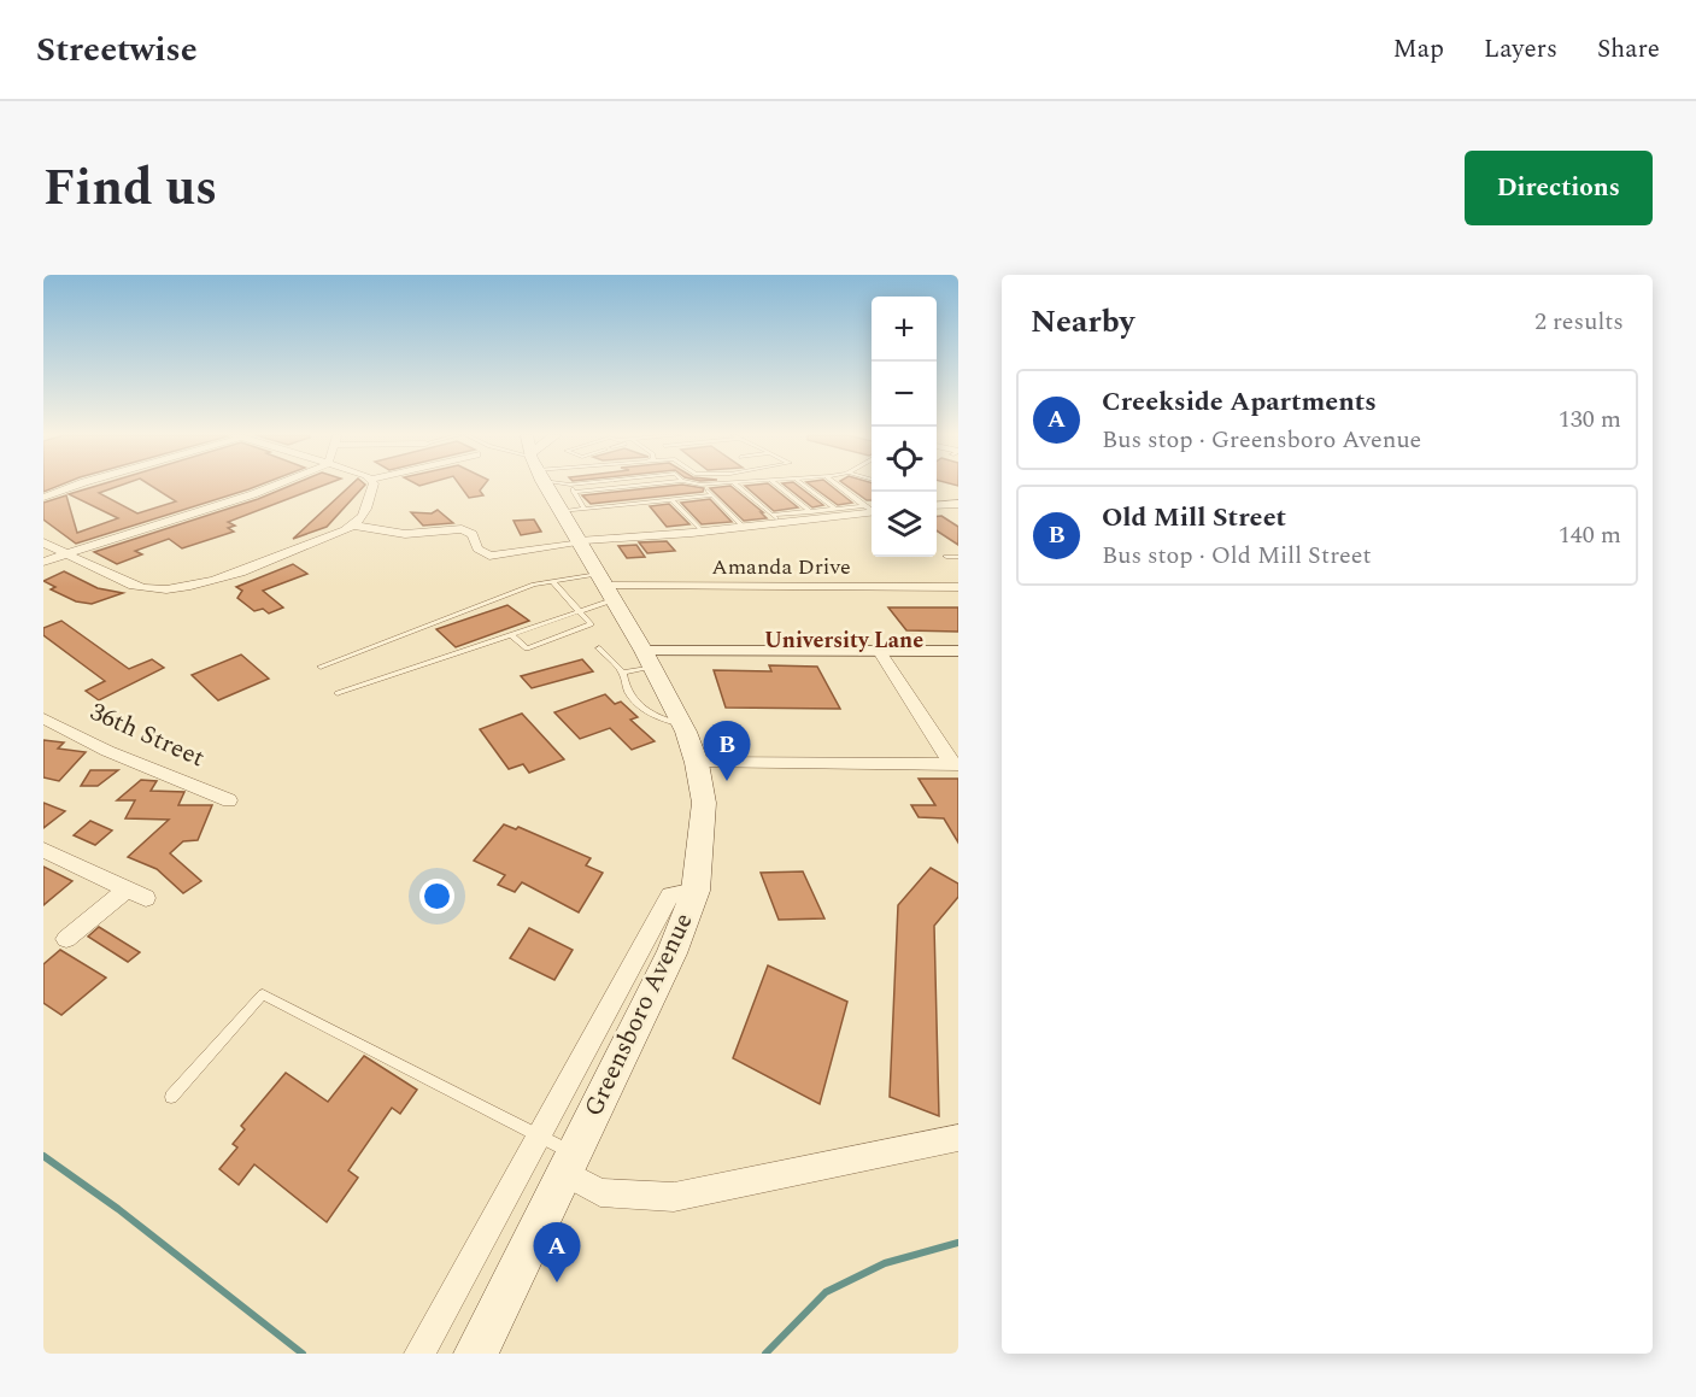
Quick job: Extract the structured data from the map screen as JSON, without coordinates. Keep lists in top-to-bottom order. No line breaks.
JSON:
{"streets":{"main road":["Greensboro Avenue"],"street":["Amanda Drive","36th Street"]},"crossings":[["Amanda Drive","Greensboro Avenue"]],"districts":["University Lane"],"page":{"header":"Streetwise","nav":["Map","Layers","Share"],"title":"Find us","buttons":"Directions","heading":["Nearby","2 results"],"map_buttons":["+","−"],"list":[{"mark":"A","name":"Creekside Apartments","note":"Bus stop · Greensboro Avenue","value":"130 m"},{"mark":"B","name":"Old Mill Street","note":"Bus stop · Old Mill Street","value":"140 m"}],"pins":["B","A"]}}
